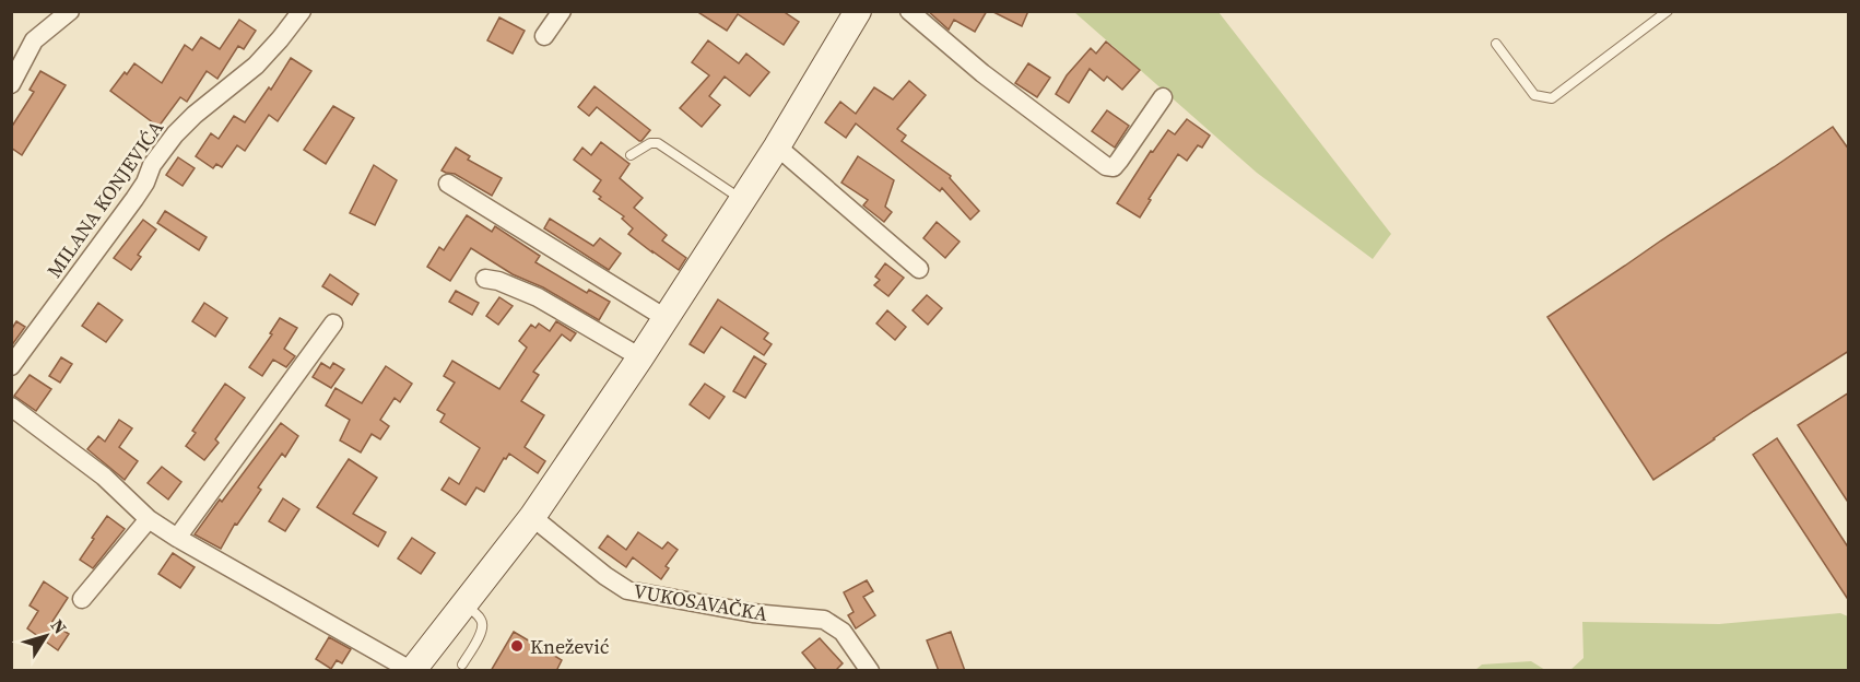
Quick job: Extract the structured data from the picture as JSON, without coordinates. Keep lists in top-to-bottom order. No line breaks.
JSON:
{"streets":{"street":["MILANA KONJEVIĆA","VUKOSAVAČKA"]},"places":["Knežević"],"north":"top right"}
